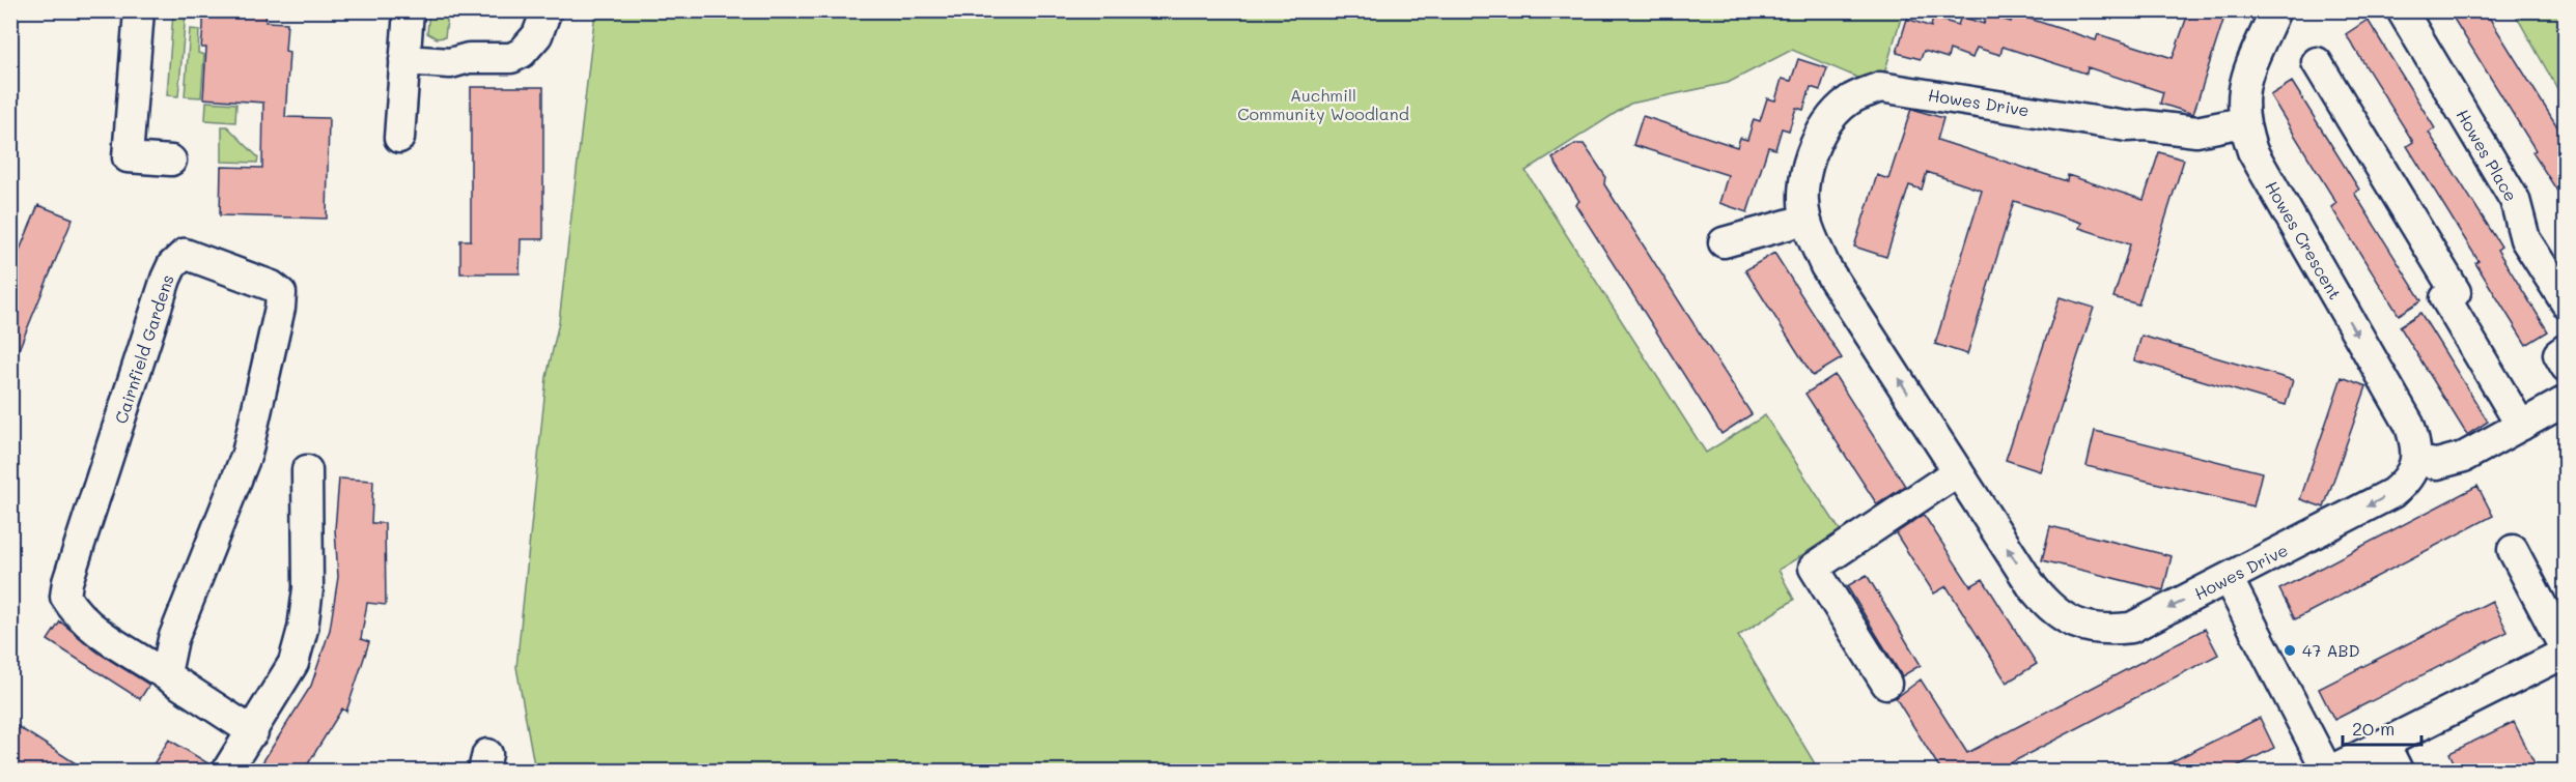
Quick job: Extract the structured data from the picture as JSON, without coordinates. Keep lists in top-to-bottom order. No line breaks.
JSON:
{"streets":{"street":["Howes Drive","Howes Place","Howes Crescent","Cairnfield Gardens"]},"crossings":[["Howes Drive","Howes Crescent"]],"parks":["Auchmill Community Woodland"],"places":["47 ABD"],"scale_bar":"20 m"}
